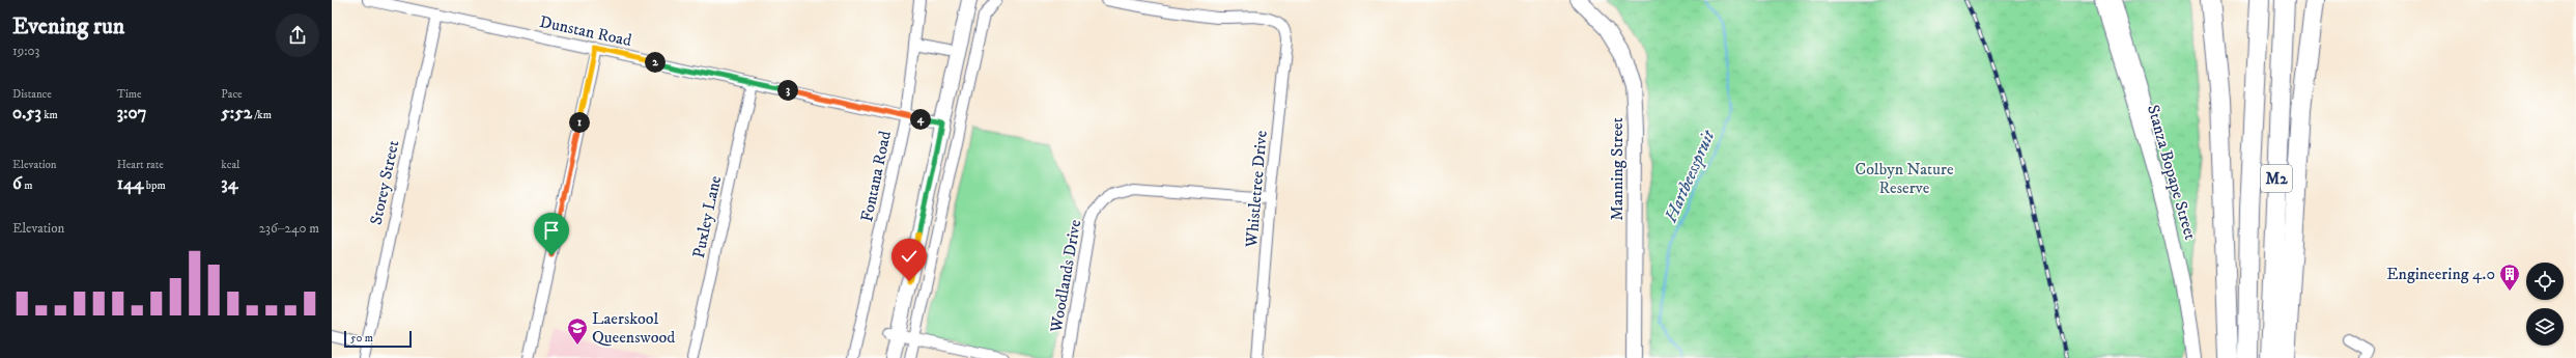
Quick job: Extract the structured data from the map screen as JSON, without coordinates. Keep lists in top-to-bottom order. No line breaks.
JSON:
{"streets":{"highway":["M2"],"main road":["Manning Street","Stanza Bopape Street"],"street":["Dunstan Road","Fontana Road","Storey Street","Whistletree Drive","Puxley Lane","Woodlands Drive"]},"crossings":[["Dunstan Road","Fontana Road"],["Dunstan Road","Storey Street"],["Dunstan Road","Puxley Lane"],["Whistletree Drive","Woodlands Drive"]],"water":["Hartbeesspruit"],"parks":["Colbyn Nature Reserve"],"places":{"building":["Engineering 4.0"],"school or university":["Laerskool Queenswood"]},"scale_bar":"50 m","page":{"heading":["Evening run","19:03"],"pins":["2","3","4","1"],"stats":[["Distance","0.53 km"],["Time","3:07"],["Pace","5:52 /km"],["Elevation","6 m"],["Heart rate","144 bpm"],["kcal","34"]],"chart":["Elevation","236–240 m"],"scale":"50 m"}}
